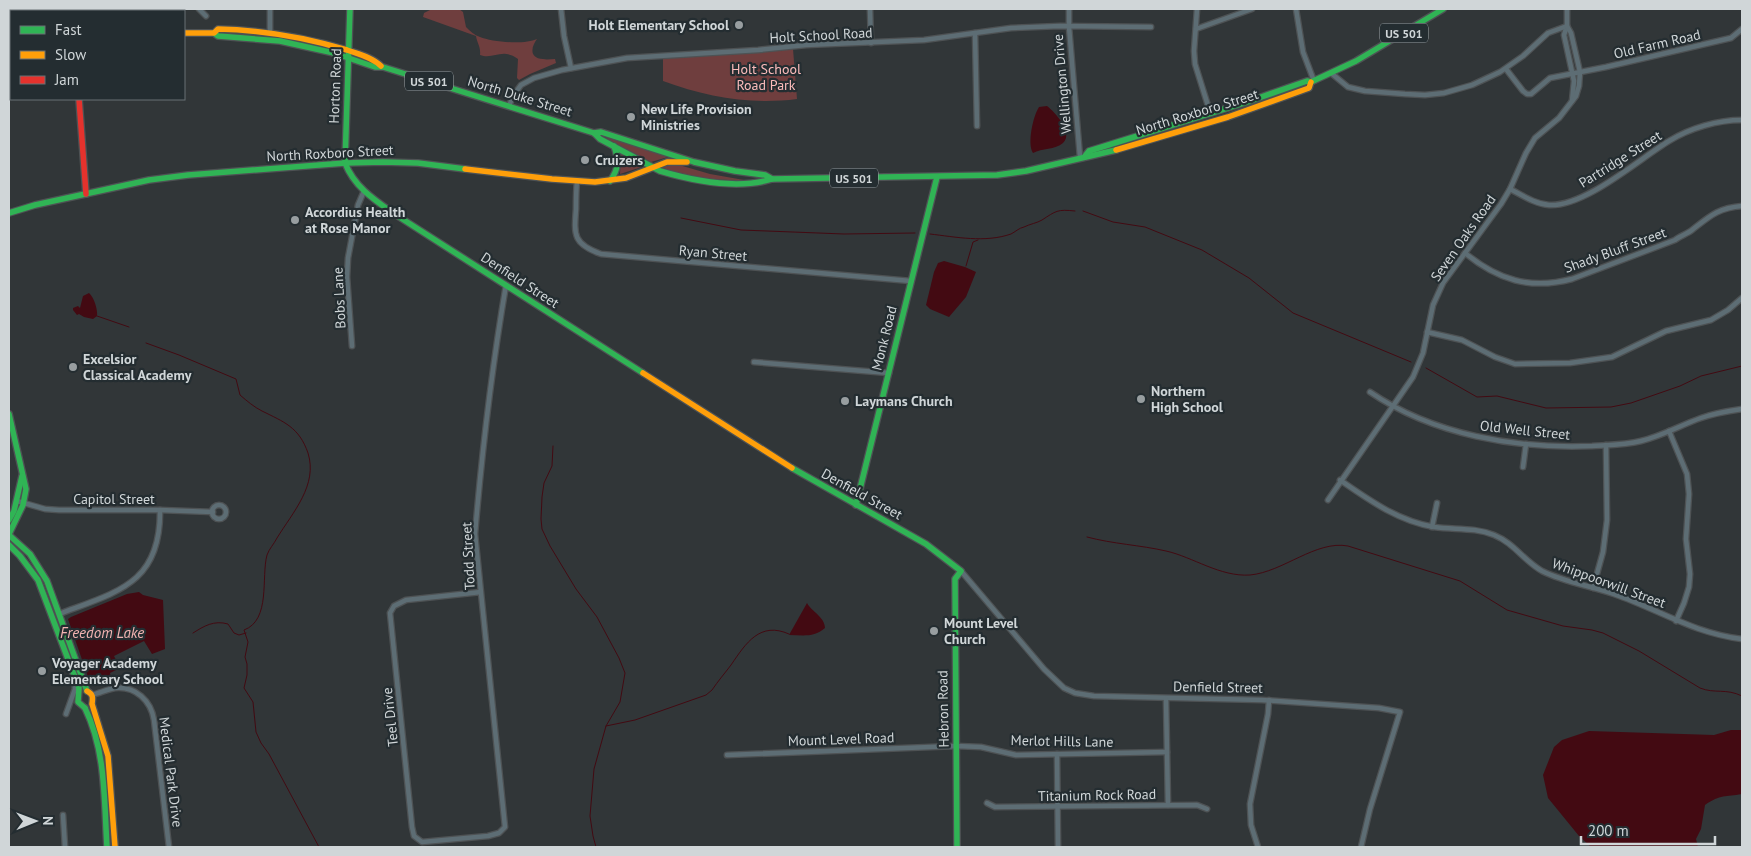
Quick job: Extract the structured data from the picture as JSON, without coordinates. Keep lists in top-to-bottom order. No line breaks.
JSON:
{"streets":{"main road":["US 501","Horton Road","North Duke Street","North Roxboro Street","Denfield Street","Monk Road","Hebron Road"],"street":["Holt School Road","Old Farm Road","Wellington Drive","Partridge Street","Seven Oaks Road","Shady Bluff Street","Ryan Street","Bobs Lane","Old Well Street","Capitol Street","Todd Street","Whippoorwill Street","Teel Drive","Mount Level Road","Merlot Hills Lane","Medical Park Drive","Titanium Rock Road"]},"crossings":[["Holt School Road","Wellington Drive"],["Holt School Road","North Duke Street"],["Old Farm Road","Seven Oaks Road"],["Wellington Drive","North Roxboro Street"],["Horton Road","North Duke Street"],["Horton Road","North Roxboro Street"],["Horton Road","Denfield Street"],["North Duke Street","North Roxboro Street"],["North Roxboro Street","Ryan Street"],["North Roxboro Street","Denfield Street"],["North Roxboro Street","Monk Road"],["Partridge Street","Seven Oaks Road"],["Seven Oaks Road","Shady Bluff Street"],["Seven Oaks Road","Old Well Street"],["Seven Oaks Road","Whippoorwill Street"],["Ryan Street","Monk Road"],["Denfield Street","Bobs Lane"],["Denfield Street","Monk Road"],["Denfield Street","Todd Street"],["Denfield Street","Hebron Road"],["Todd Street","Teel Drive"],["Hebron Road","Mount Level Road"],["Hebron Road","Merlot Hills Lane"],["Mount Level Road","Merlot Hills Lane"]],"water":["Freedom Lake"],"parks":["Holt School Road Park"],"places":["Holt Elementary School","New Life Provision Ministries","Cruizers","Accordius Health at Rose Manor","Excelsior Classical Academy","Northern High School","Laymans Church","Mount Level Church","Voyager Academy Elementary School"],"legend":["Fast","Slow","Jam"],"scale_bar":"200 m","north":"right"}
